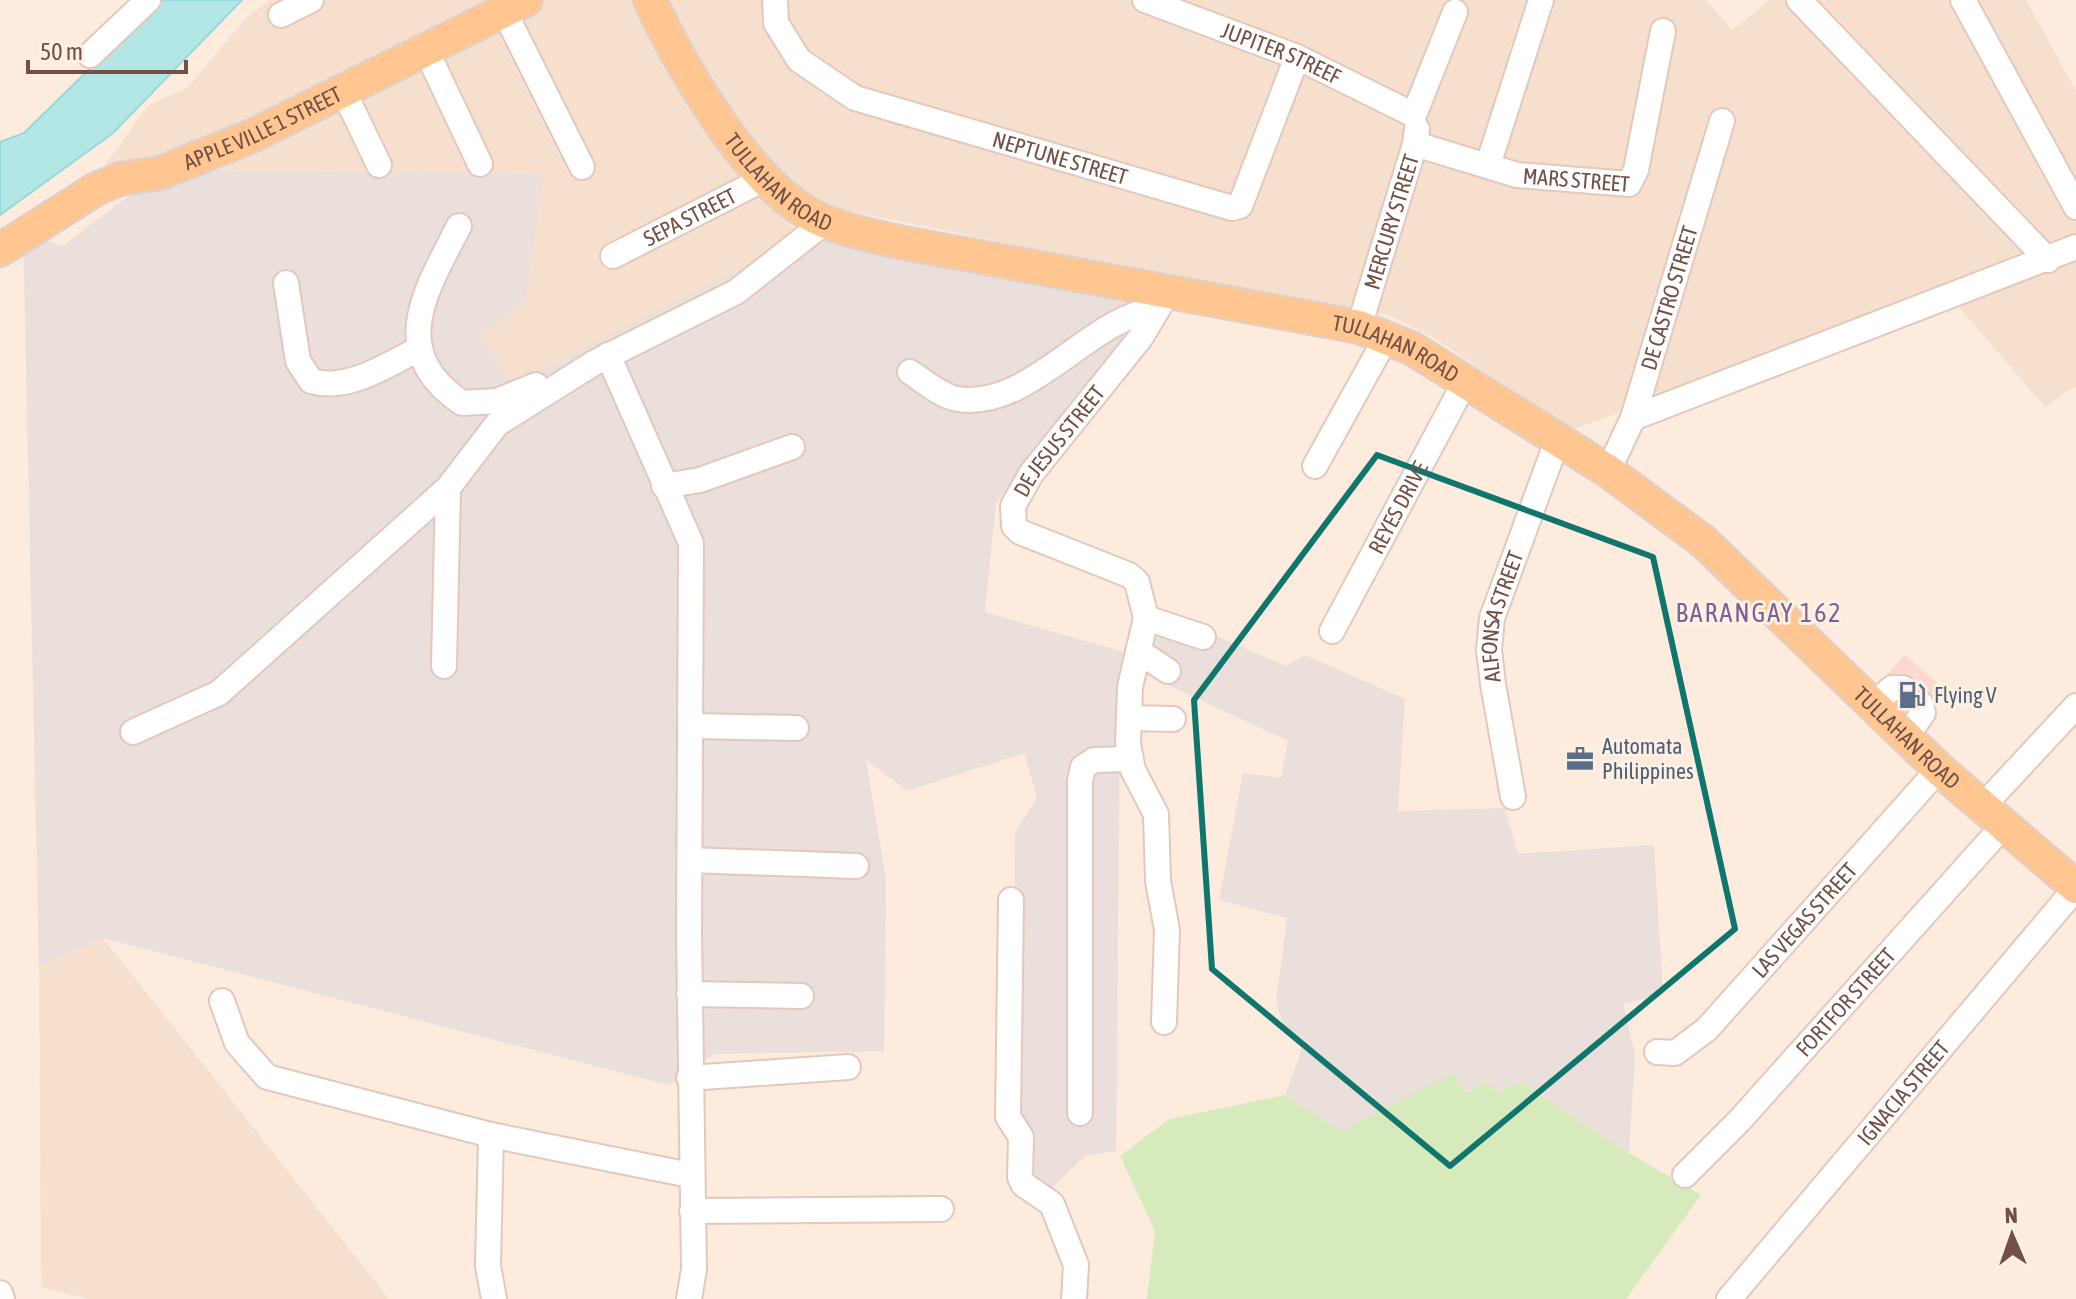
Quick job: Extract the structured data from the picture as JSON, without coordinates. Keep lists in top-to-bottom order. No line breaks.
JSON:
{"streets":{"main road":["APPLE VILLE 1 STREET","TULLAHAN ROAD"],"street":["JUPITER STREEF","NEPTUNE STREET","MARS STREET","SEPA STREET","MERCURY STREET","DE CASTRO STREET","DE JESUS STREET","REYES DRIVE","ALFONSA STREET","LAS VEGAS STREET","FORTFOR STREET","IGNACIA STREET"]},"crossings":[["JUPITER STREEF","NEPTUNE STREET"],["JUPITER STREEF","MERCURY STREET"],["MARS STREET","MERCURY STREET"],["TULLAHAN ROAD","SEPA STREET"],["TULLAHAN ROAD","MERCURY STREET"],["TULLAHAN ROAD","DE CASTRO STREET"],["TULLAHAN ROAD","DE JESUS STREET"],["TULLAHAN ROAD","REYES DRIVE"],["TULLAHAN ROAD","ALFONSA STREET"],["TULLAHAN ROAD","LAS VEGAS STREET"],["TULLAHAN ROAD","FORTFOR STREET"],["TULLAHAN ROAD","IGNACIA STREET"]],"districts":["BARANGAY 162"],"places":{"fuel station":["Flying V"],"office":["Automata Philippines"]},"scale_bar":"50 m","north":"top"}
